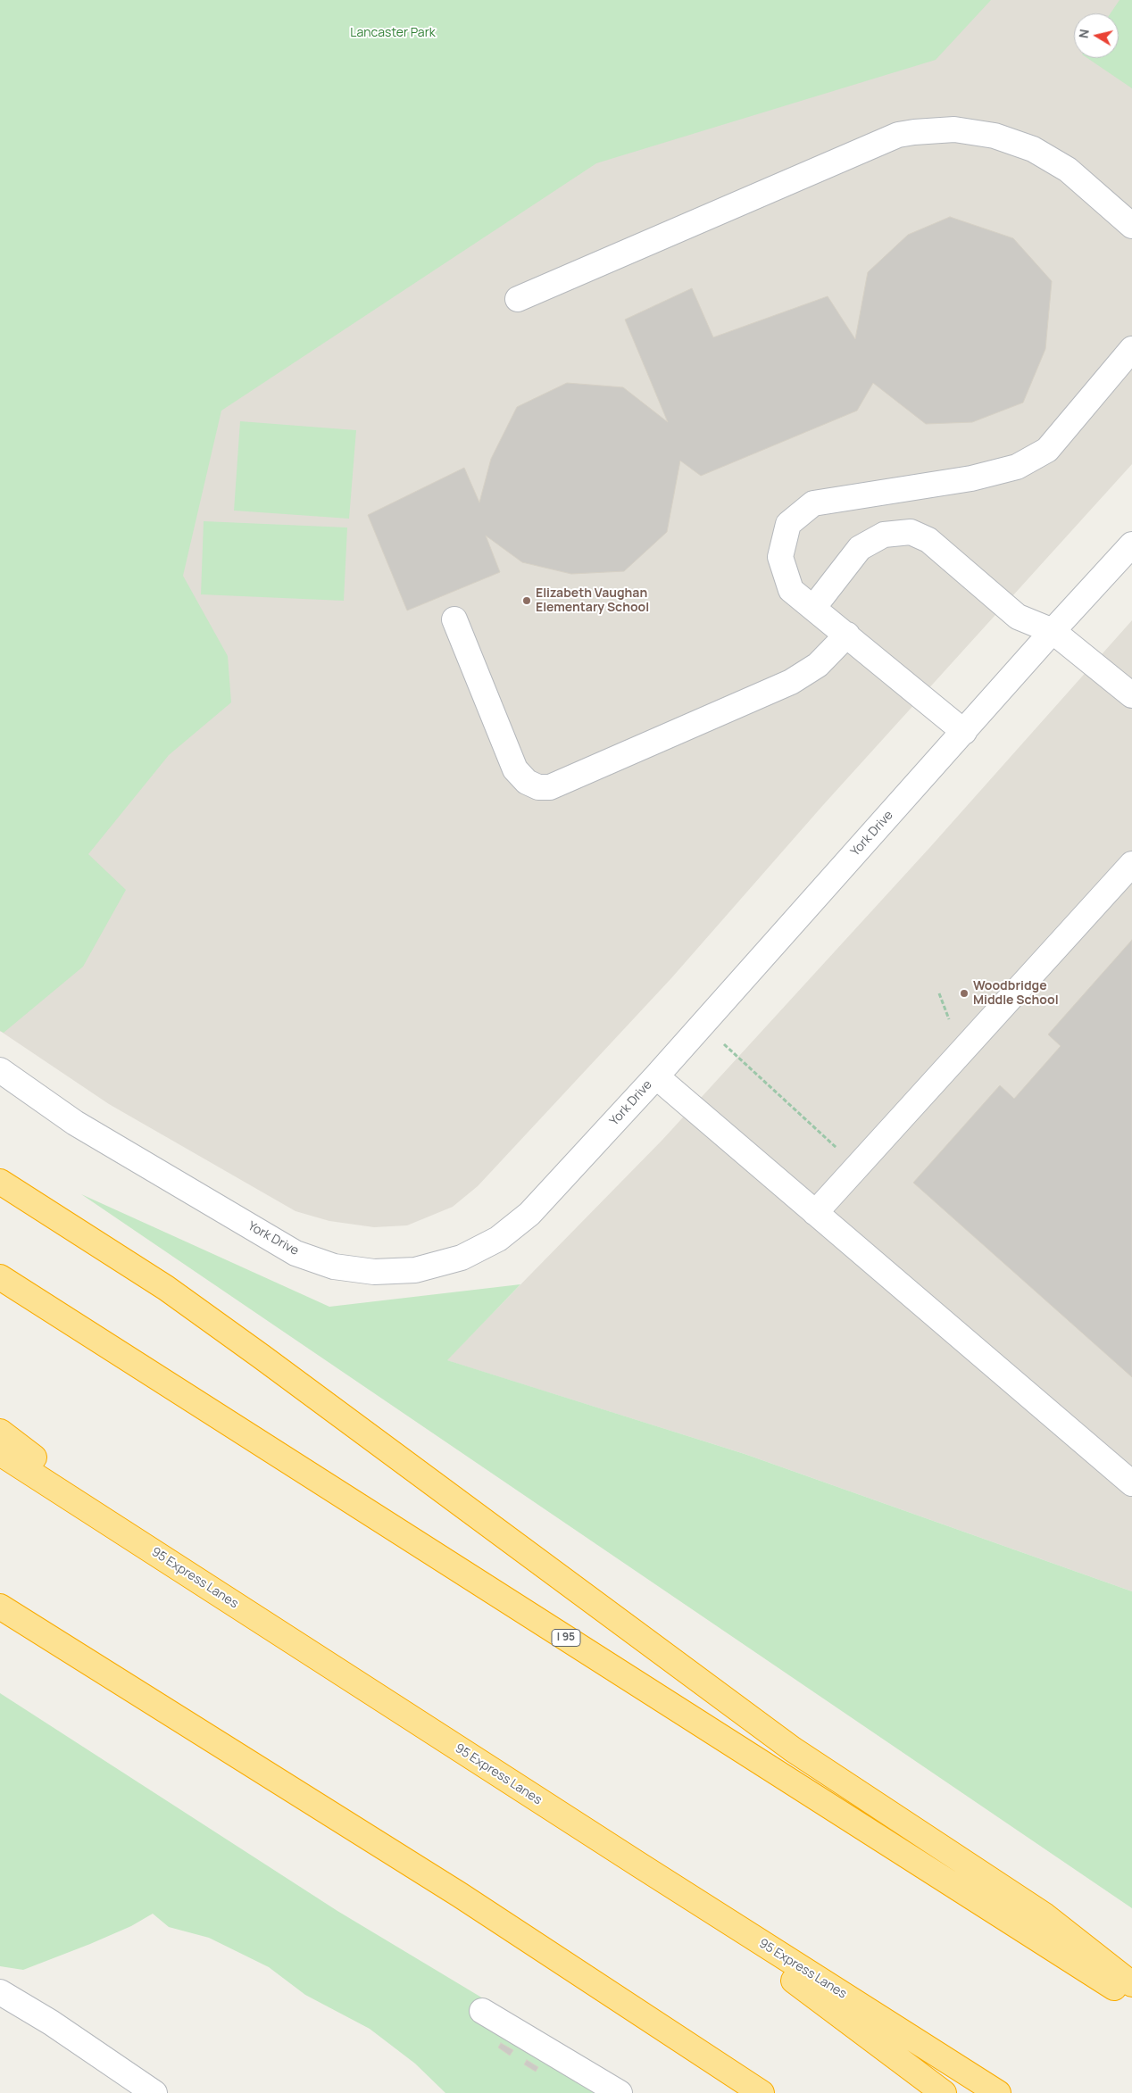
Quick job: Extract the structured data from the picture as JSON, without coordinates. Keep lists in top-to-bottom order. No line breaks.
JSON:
{"streets":{"highway":["95 Express Lanes","I 95"],"street":["York Drive"]},"parks":["Lancaster Park"],"places":["Elizabeth Vaughan Elementary School","Woodbridge Middle School"],"north":"left"}
